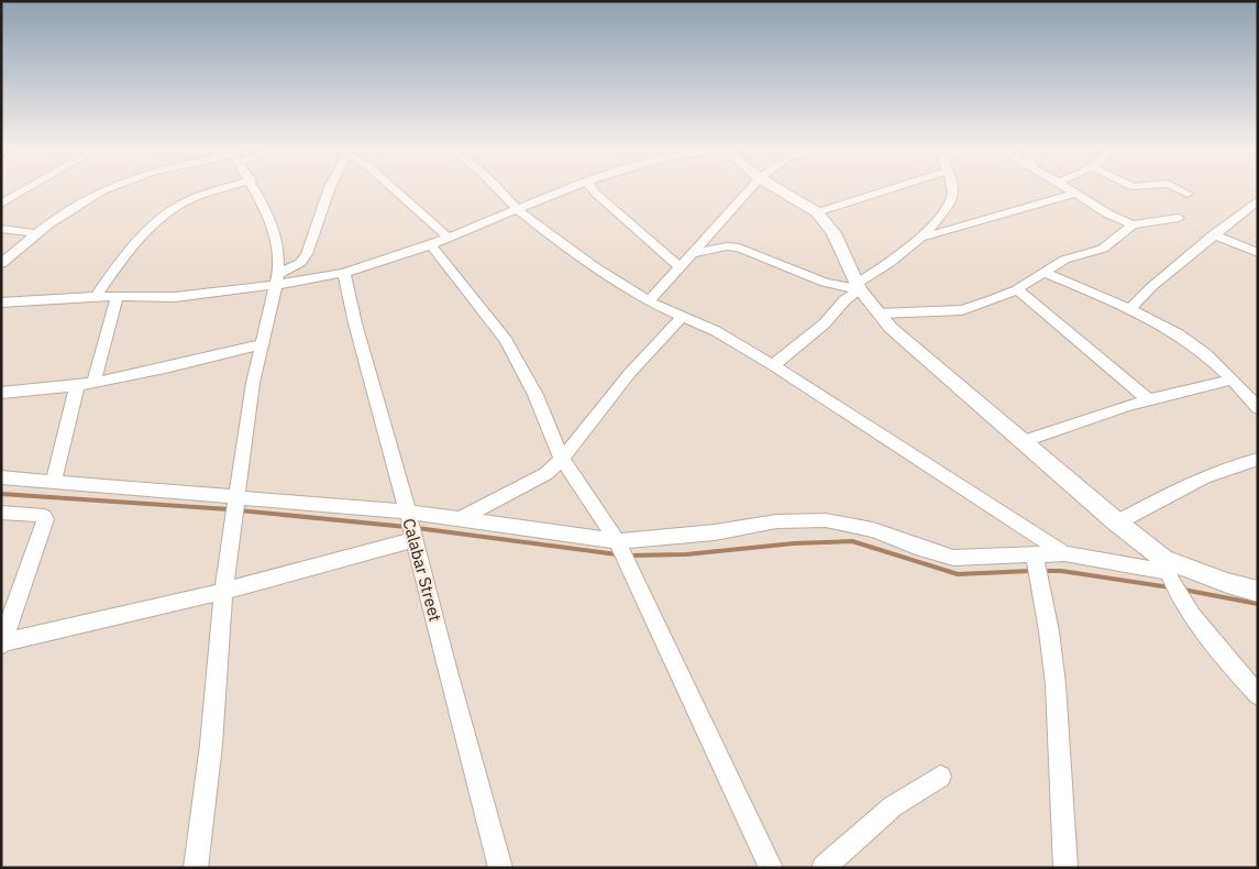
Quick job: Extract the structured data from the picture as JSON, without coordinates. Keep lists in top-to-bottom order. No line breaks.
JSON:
{"streets":{"street":["Calabar Street"]}}
